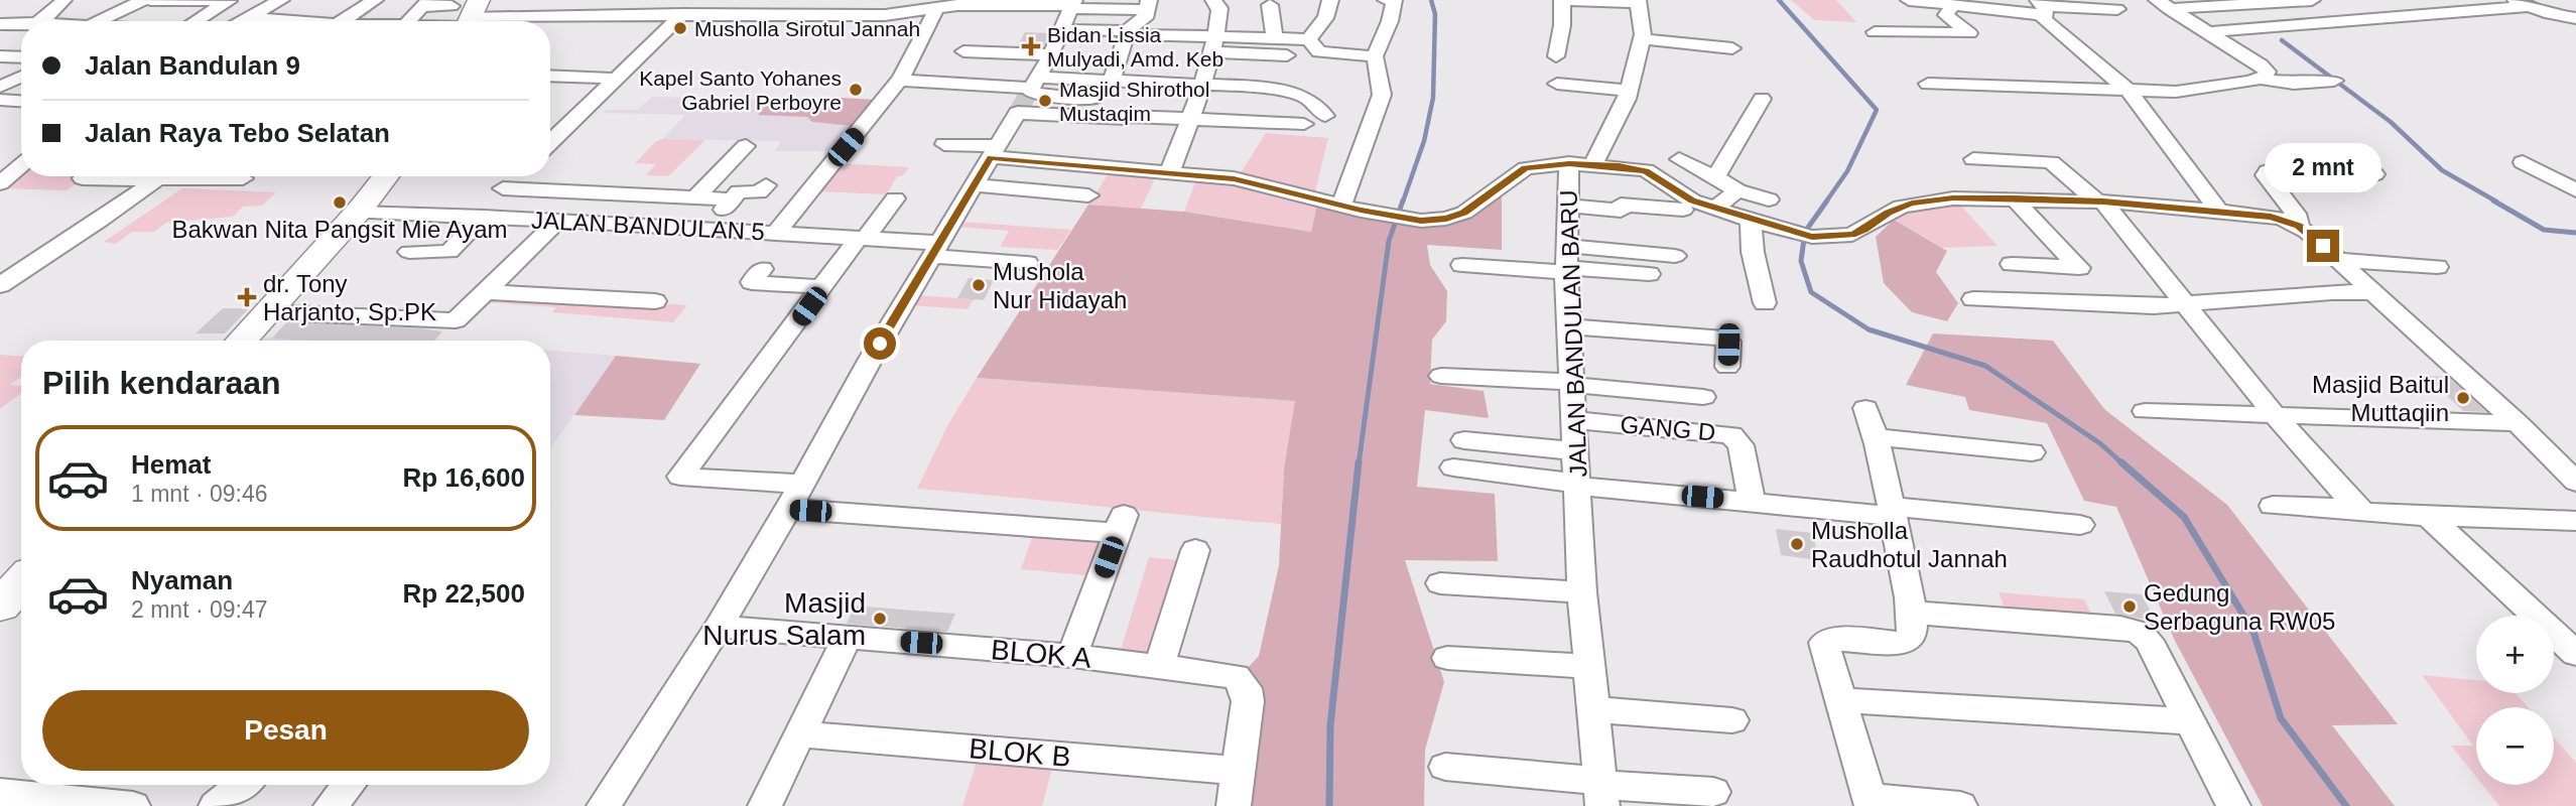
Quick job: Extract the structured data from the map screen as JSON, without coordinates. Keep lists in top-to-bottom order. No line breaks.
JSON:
{"streets":{"street":["JALAN BANDULAN 5","JALAN BANDULAN BARU","GANG D","BLOK A","BLOK B"]},"crossings":[["JALAN BANDULAN BARU","GANG D"],["BLOK A","BLOK B"]],"places":{"other":["Musholla Sirotul Jannah","Kapel Santo Yohanes Gabriel Perboyre","Masjid Shirothol Mustaqim","Bakwan Nita Pangsit Mie Ayam","Mushola Nur Hidayah","Masjid Baitul Muttaqiin","Musholla Raudhotul Jannah","Gedung Serbaguna RW05","Masjid Nurus Salam"],"health":["Bidan Lissia Mulyadi, Amd. Keb","dr. Tony Harjanto, Sp.PK"]},"page":{"banner":["Jalan Bandulan 9","Jalan Raya Tebo Selatan"],"bubble":"2 mnt","heading":"Pilih kendaraan","list":[{"name":"Hemat","note":"1 mnt · 09:46","value":"Rp 16,600"},{"name":"Nyaman","note":"2 mnt · 09:47","value":"Rp 22,500"}],"map_buttons":["+","−"],"buttons":"Pesan"}}
